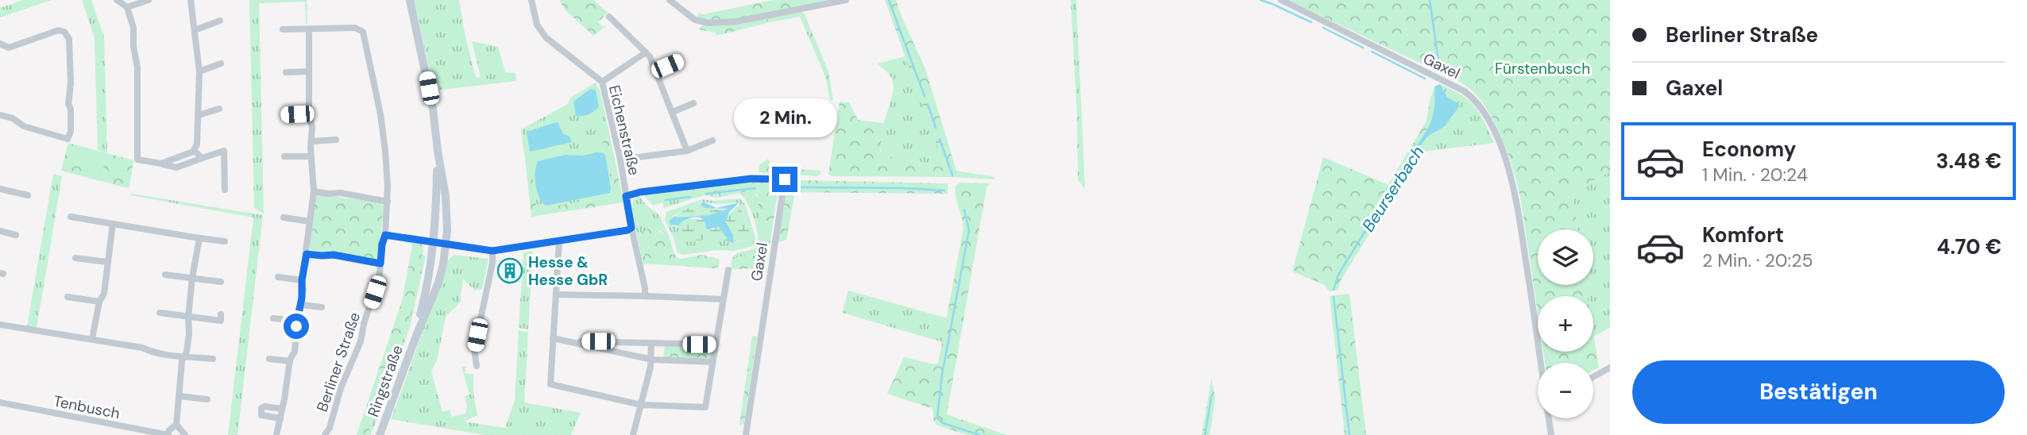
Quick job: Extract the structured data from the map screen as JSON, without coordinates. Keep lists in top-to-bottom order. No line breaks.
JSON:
{"streets":{"main road":["Ringstraße"],"street":["Gaxel","Eichenstraße","Berliner Straße","Tenbusch"]},"crossings":[["Gaxel","Eichenstraße"]],"water":["Beurserbach"],"parks":["Fürstenbusch"],"places":{"building":["Hesse & Hesse GbR"]},"page":{"banner":["Berliner Straße","Gaxel"],"bubble":"2 Min.","list":[{"name":"Economy","note":"1 Min. · 20:24","value":"3.48 €"},{"name":"Komfort","note":"2 Min. · 20:25","value":"4.70 €"}],"map_buttons":["+","−"],"buttons":"Bestätigen"}}
